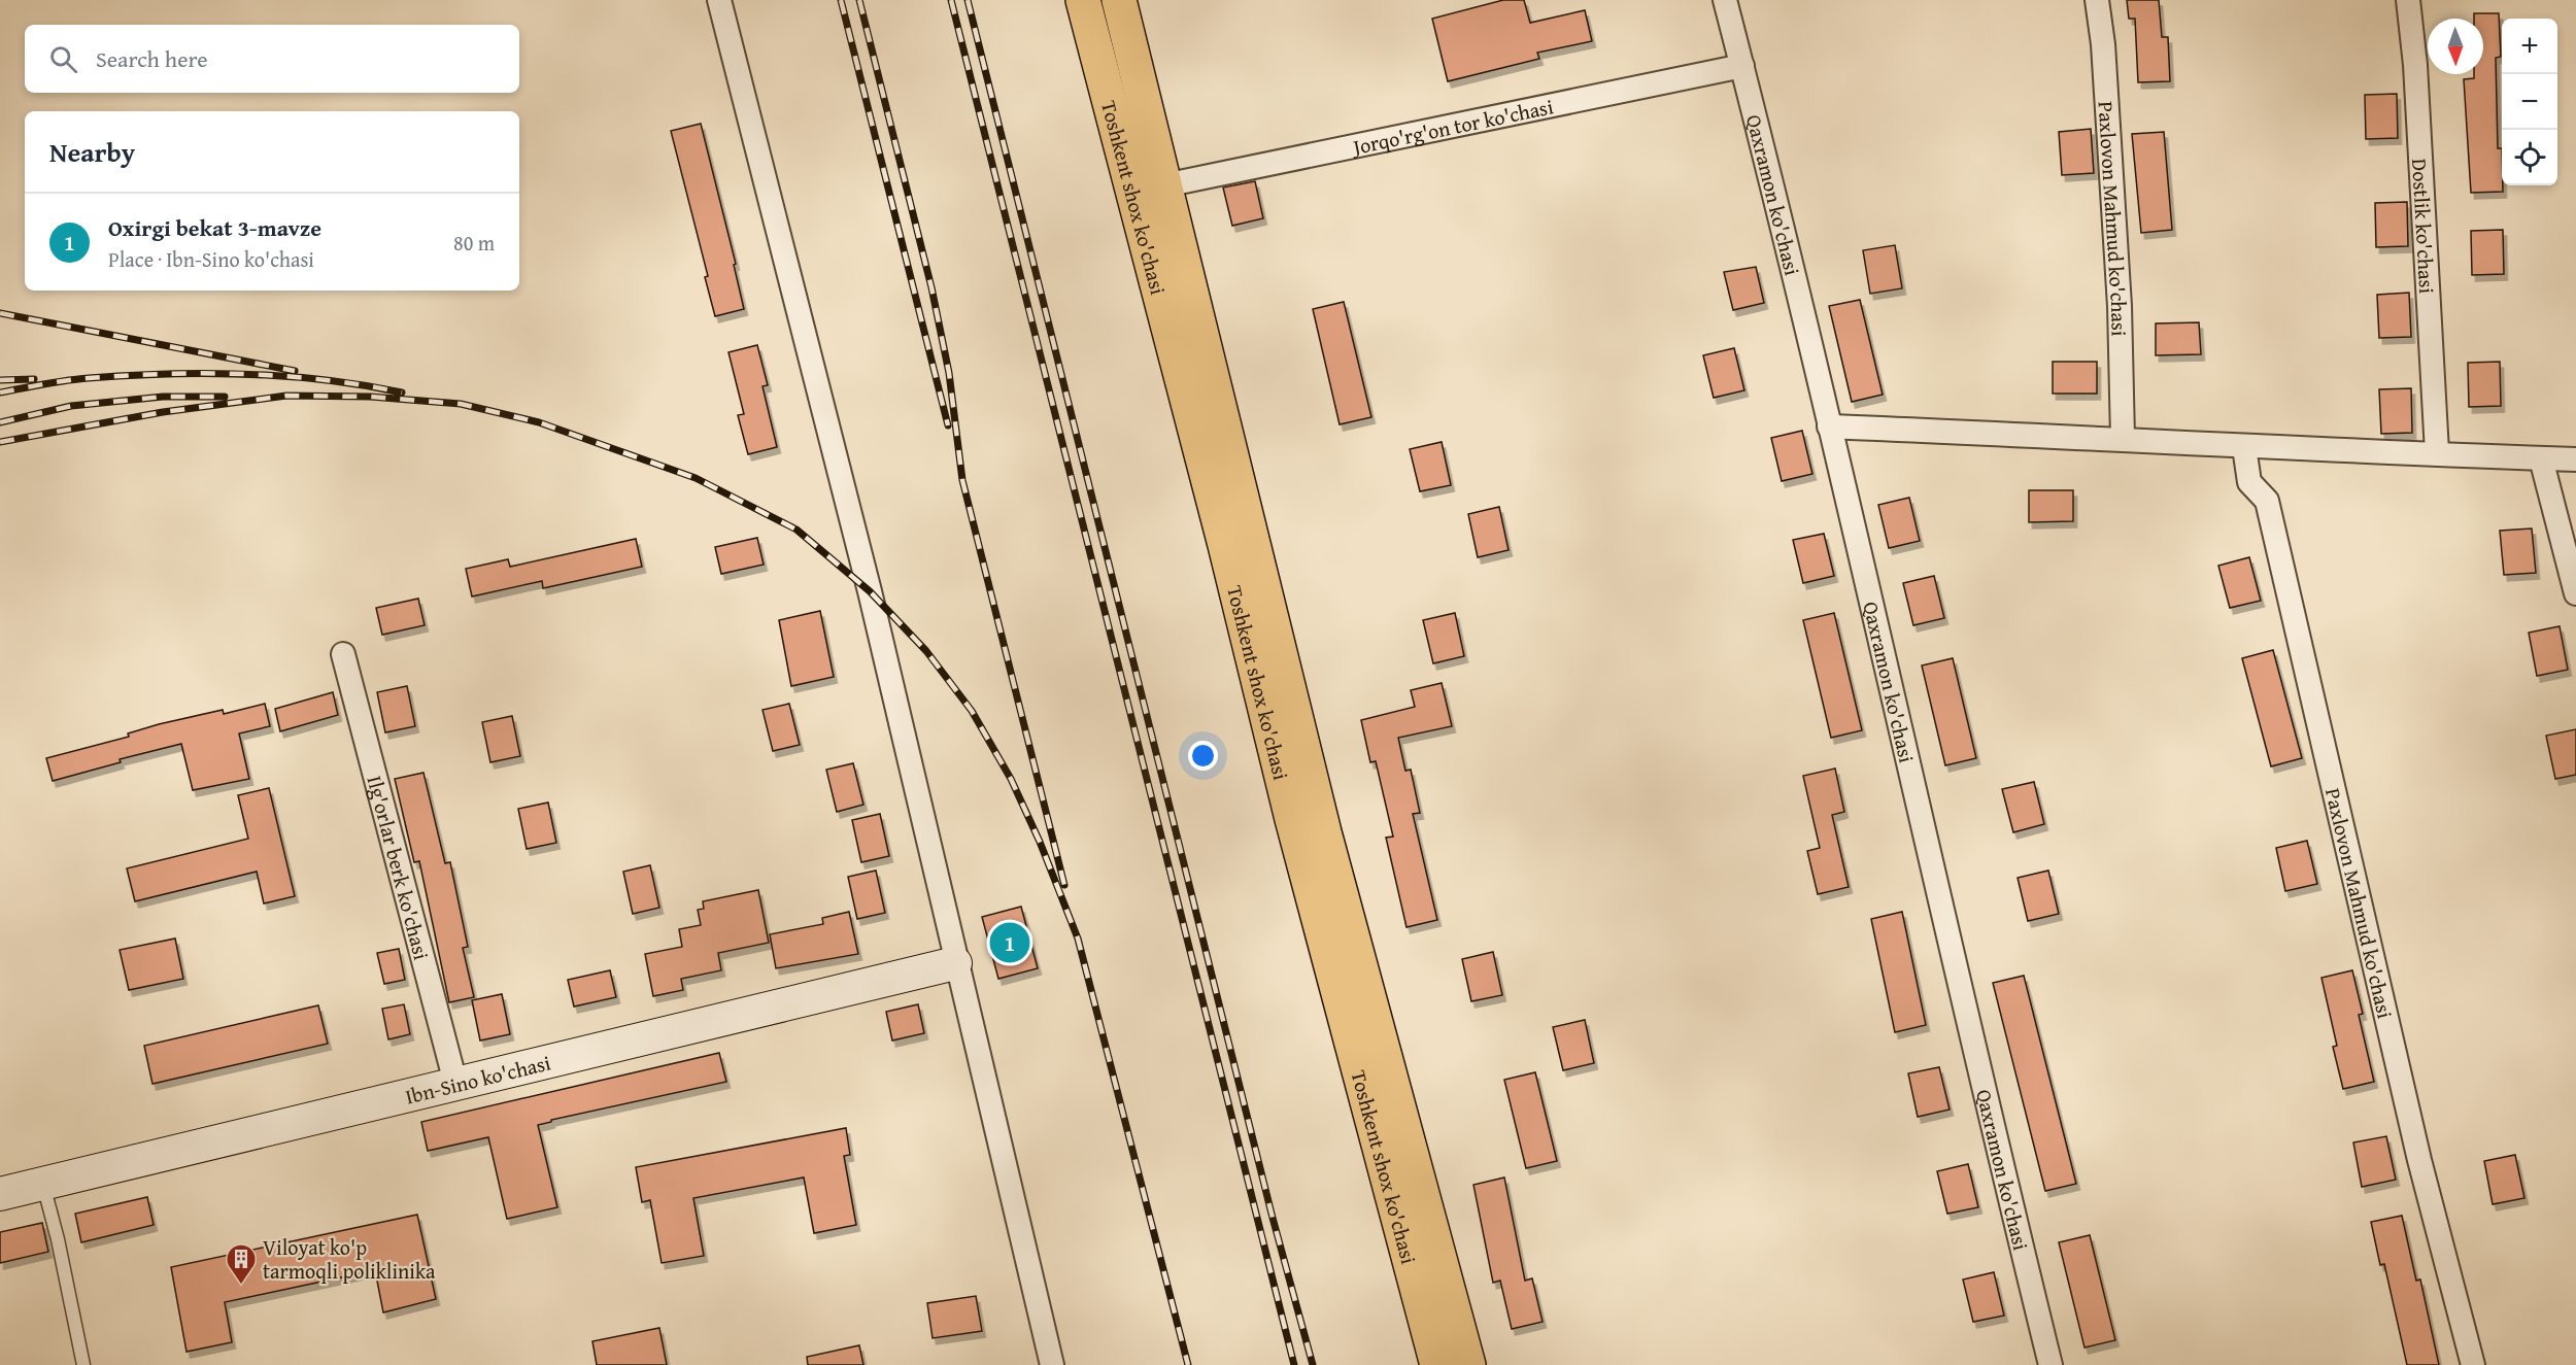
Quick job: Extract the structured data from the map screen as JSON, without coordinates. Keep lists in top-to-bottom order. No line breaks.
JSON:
{"streets":{"highway":["Toshkent shox ko'chasi"],"main road":["Ibn-Sino ko'chasi"],"street":["Jorqo'rg'on tor ko'chasi","Qaxramon ko'chasi","Paxlovon Mahmud ko'chasi","Dostlik ko'chasi","Ilg'orlar berk ko'chasi"]},"crossings":[["Jorqo'rg'on tor ko'chasi","Qaxramon ko'chasi"],["Jorqo'rg'on tor ko'chasi","Toshkent shox ko'chasi"],["Ilg'orlar berk ko'chasi","Ibn-Sino ko'chasi"]],"places":{"building":["Viloyat ko'p tarmoqli poliklinika"]},"north":"bottom","page":{"map_buttons":["+","−"],"search":"Search here","heading":"Nearby","list":[{"mark":"1","name":"Oxirgi bekat 3-mavze","note":"Place · Ibn-Sino ko'chasi","value":"80 m"}],"pins":"1"}}
